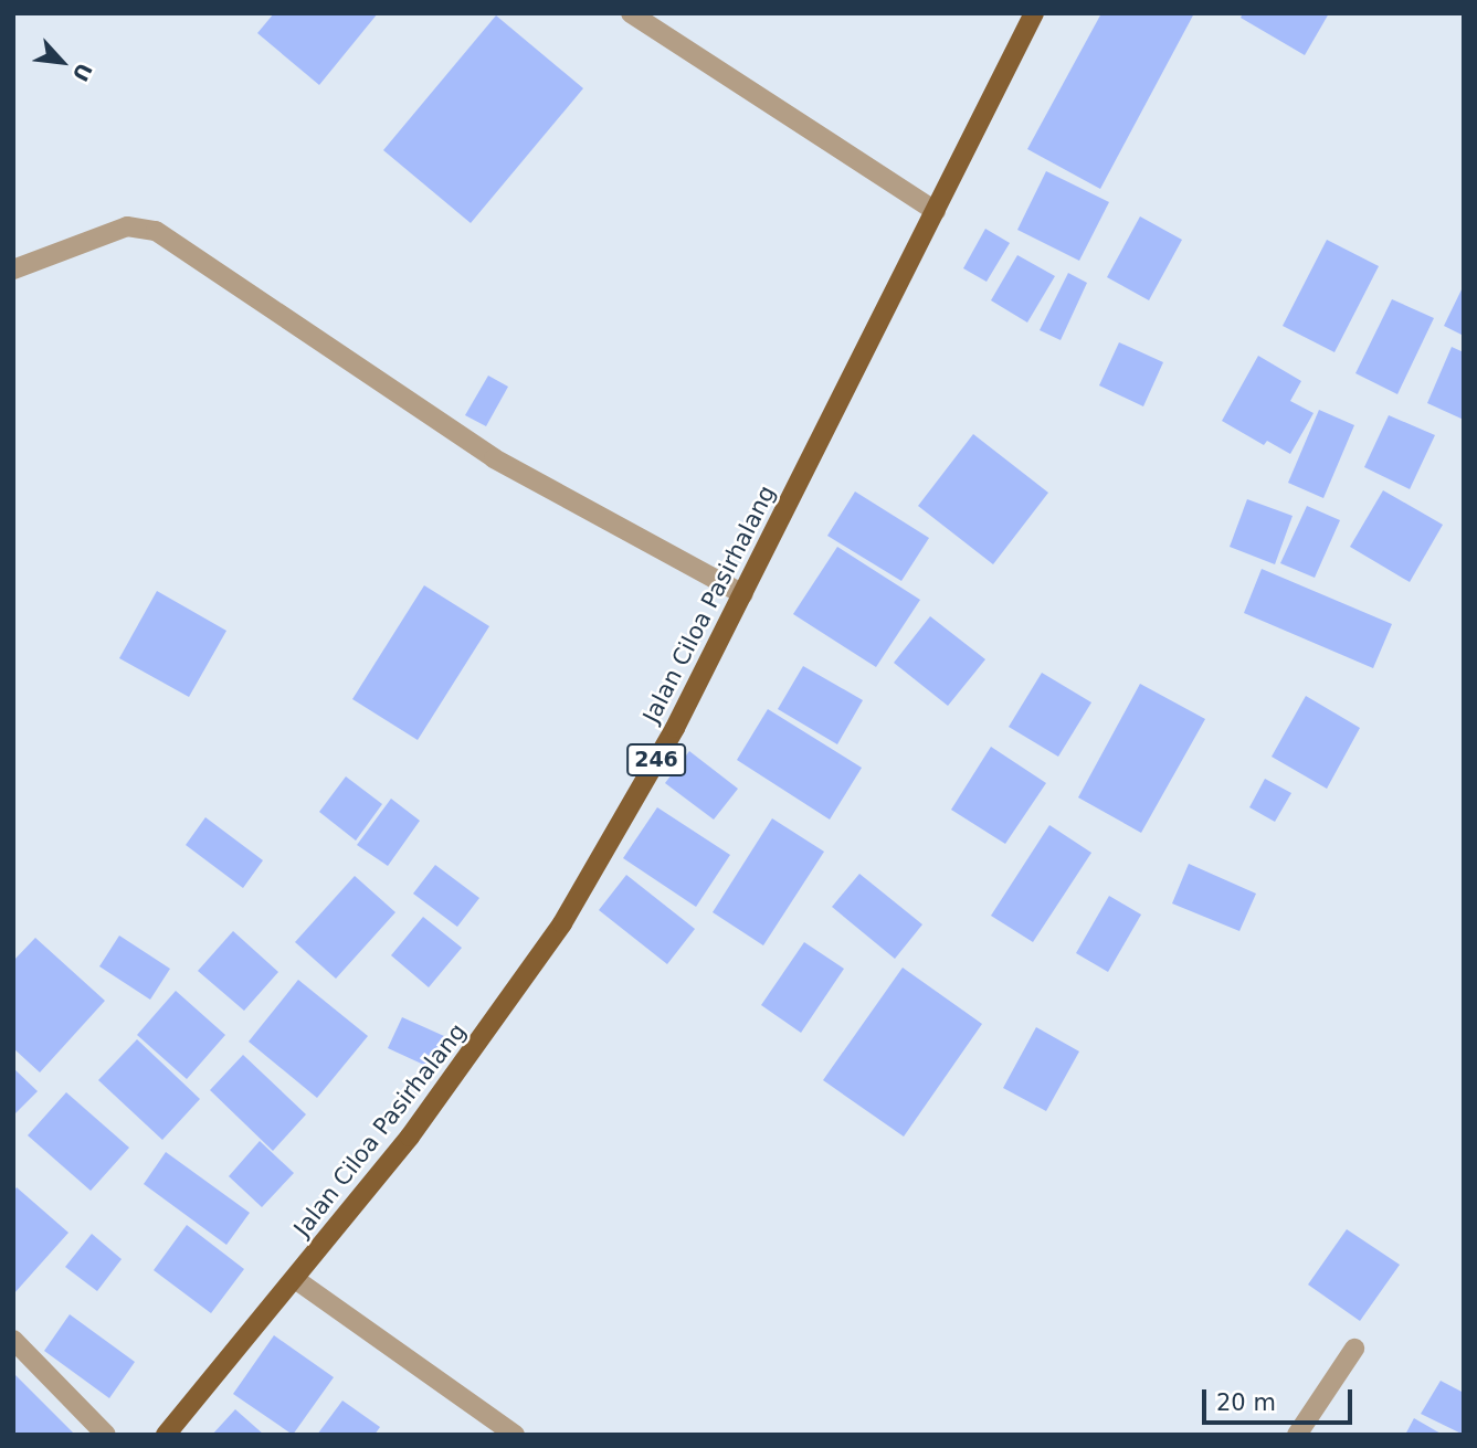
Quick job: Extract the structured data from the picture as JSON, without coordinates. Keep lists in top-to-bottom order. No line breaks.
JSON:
{"streets":{"main road":["Jalan Ciloa Pasirhalang","246"]},"scale_bar":"20 m","north":"bottom right"}
